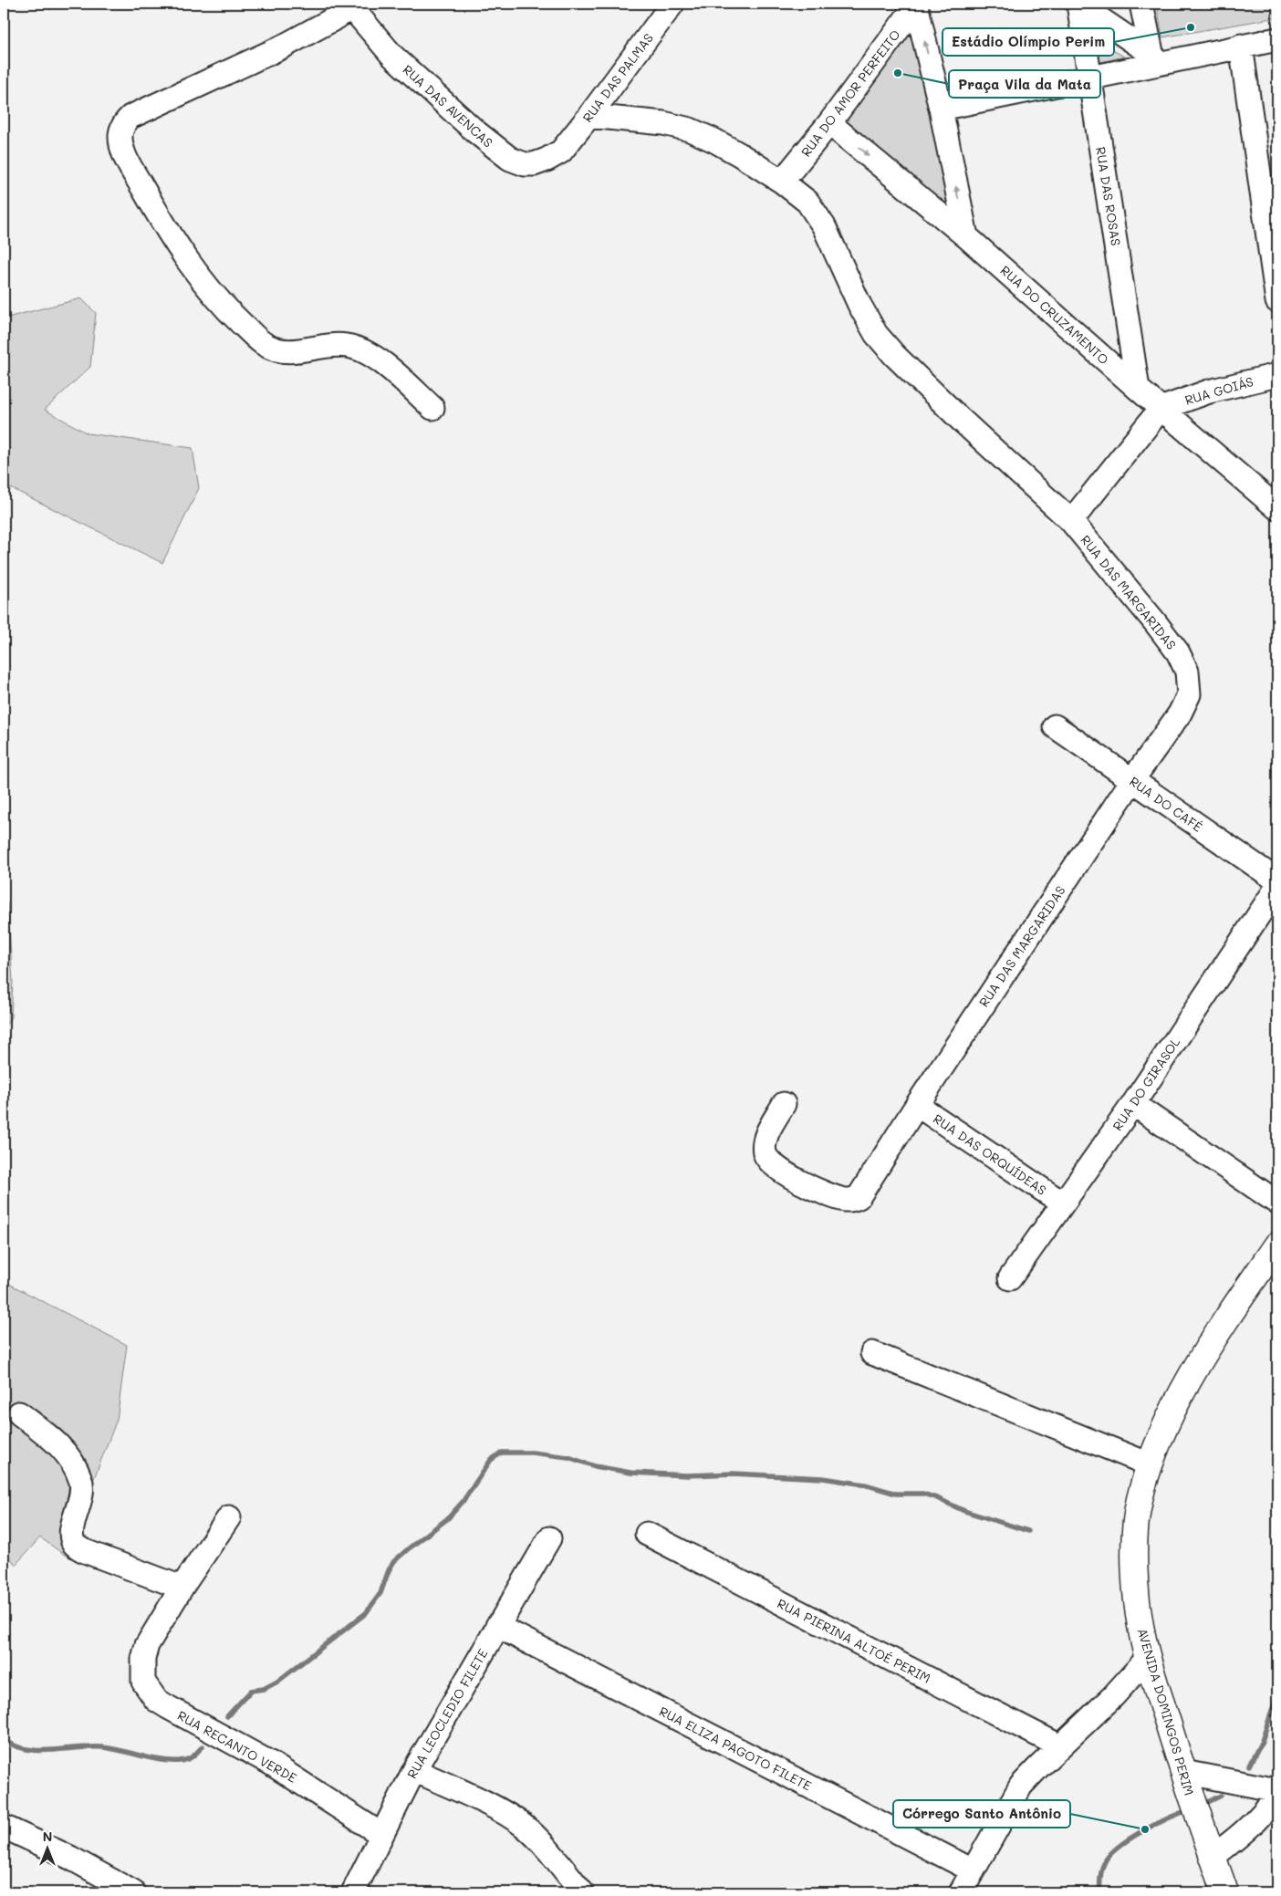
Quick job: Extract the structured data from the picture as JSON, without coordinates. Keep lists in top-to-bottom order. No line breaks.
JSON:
{"streets":{"main road":["AVENIDA DOMINGOS PERIM"],"street":["RUA DAS PALMAS","RUA DO AMOR PERFEITO","RUA DAS AVENCAS","RUA DAS ROSAS","RUA DO CRUZAMENTO","RUA GOIÁS","RUA DAS MARGARIDAS","RUA DO CAFÉ","RUA DO GIRASOL","RUA DAS ORQUÍDEAS","RUA PIERINA ALTOÉ PERIM","RUA LEOCLEDIO FILETE","RUA RECANTO VERDE","RUA ELIZA PAGOTO FILETE"]},"crossings":[["RUA DAS PALMAS","RUA DAS AVENCAS"],["RUA DAS PALMAS","RUA DAS MARGARIDAS"],["RUA DO AMOR PERFEITO","RUA DO CRUZAMENTO"],["RUA DO AMOR PERFEITO","RUA DAS MARGARIDAS"],["RUA DAS ROSAS","RUA DO CRUZAMENTO"],["RUA DO CRUZAMENTO","RUA GOIÁS"],["RUA DAS MARGARIDAS","RUA DO CAFÉ"],["RUA DAS MARGARIDAS","RUA DAS ORQUÍDEAS"],["RUA DO GIRASOL","RUA DAS ORQUÍDEAS"],["RUA LEOCLEDIO FILETE","RUA RECANTO VERDE"],["RUA LEOCLEDIO FILETE","RUA ELIZA PAGOTO FILETE"]],"places":["Estádio Olímpio Perim","Praça Vila da Mata","Córrego Santo Antônio"],"north":"top"}
